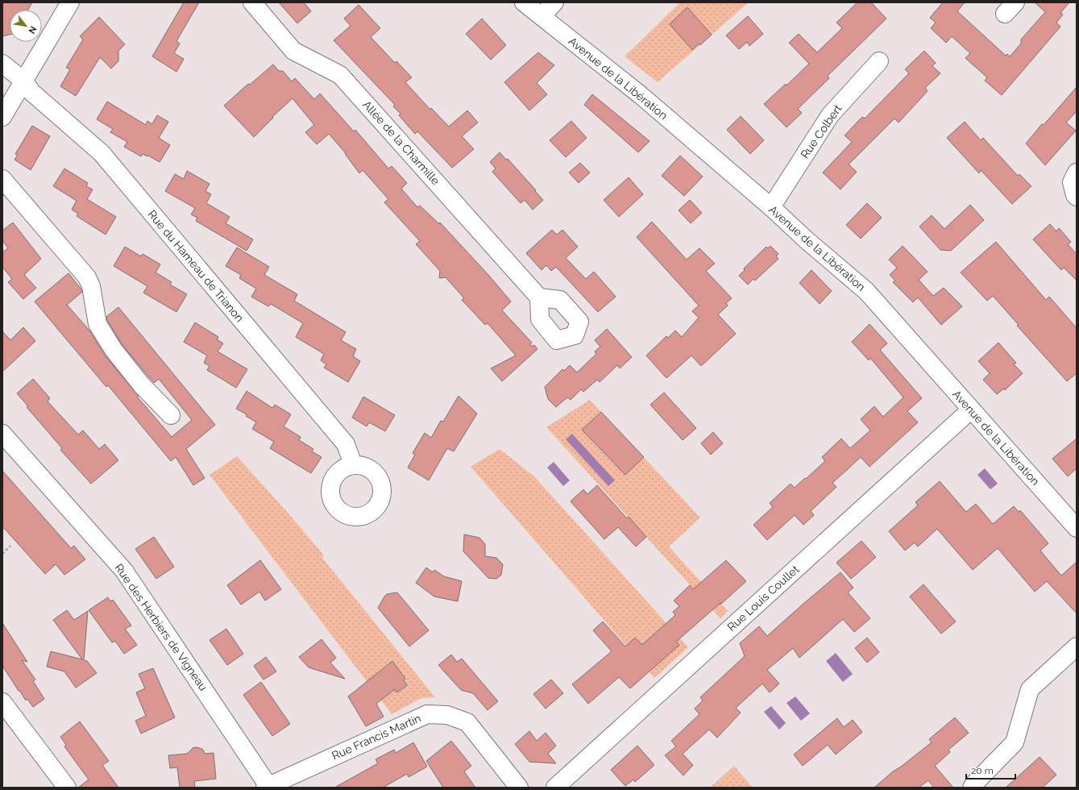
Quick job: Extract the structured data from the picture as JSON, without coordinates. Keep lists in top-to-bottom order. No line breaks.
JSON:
{"streets":{"street":["Avenue de la Libération","Rue Colbert","Allée de la Charmille","Rue du Hameau de Trianon","Rue Louis Coullet","Rue des Herbiers de Vigneau","Rue Francis Martin"]},"crossings":[["Avenue de la Libération","Rue Colbert"],["Avenue de la Libération","Rue Louis Coullet"],["Rue des Herbiers de Vigneau","Rue Francis Martin"]],"scale_bar":"20 m","north":"bottom right"}
